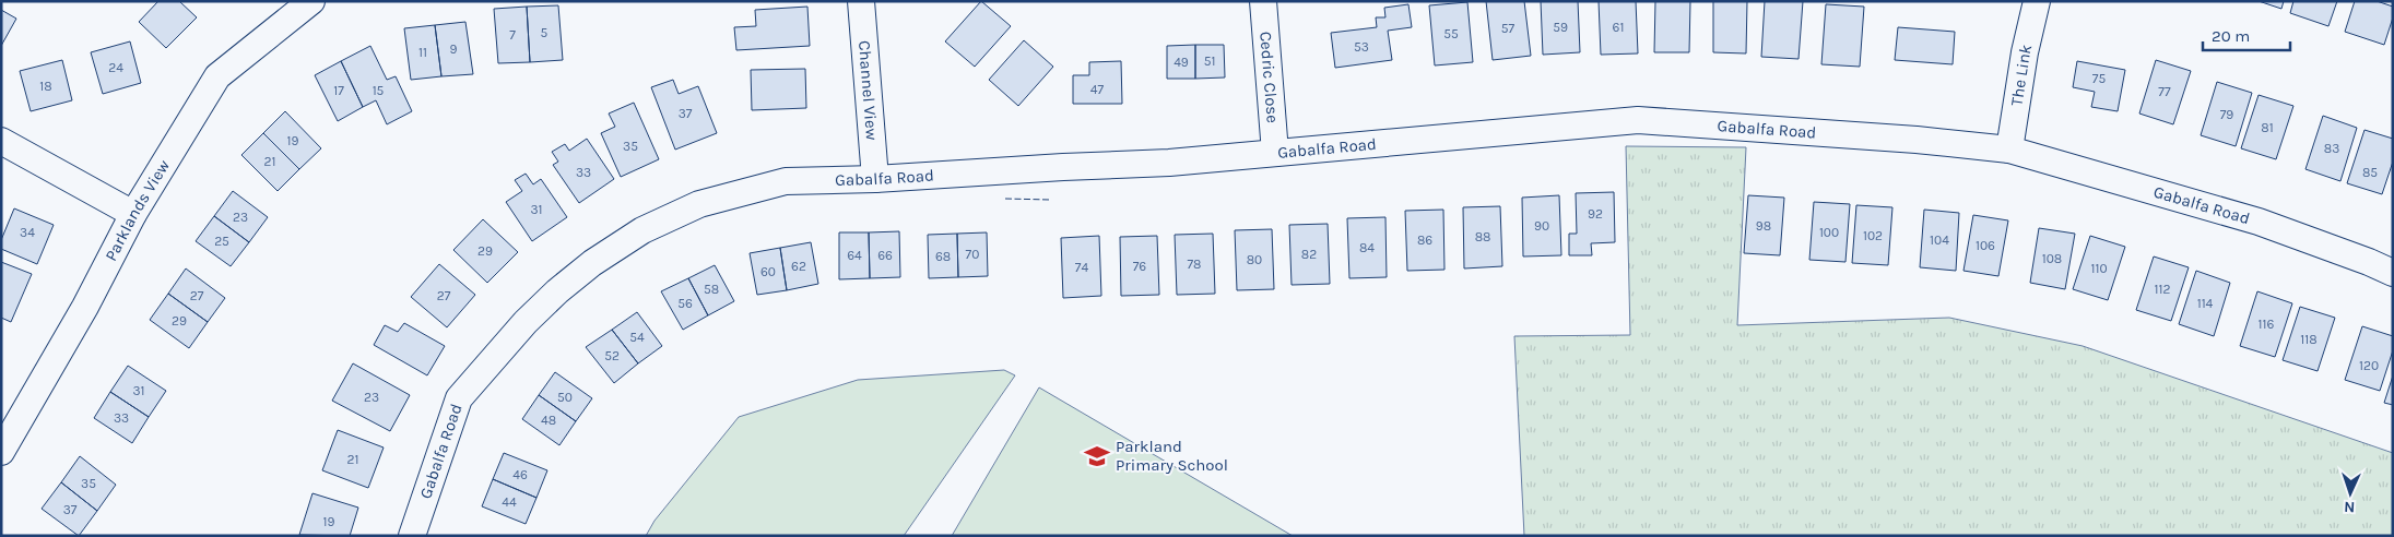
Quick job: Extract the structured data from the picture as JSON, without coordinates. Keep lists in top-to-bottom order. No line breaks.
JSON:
{"streets":{"street":["The Link","Cedric Close","Channel View","Gabalfa Road","Parklands View"]},"crossings":[["The Link","Gabalfa Road"],["Cedric Close","Gabalfa Road"],["Channel View","Gabalfa Road"]],"places":{"school or university":["Parkland Primary School"]},"house_numbers":["59","61","57","5","55","7","53","9","11","51","49","24","75","18","47","17","15","77","37","79","81","19","35","83","21","33","85","31","92","23","90","98","34","100","102","88","86","104","25","106","84","29","70","82","64","66","68","108","80","78","62","76","74","110","60","58","112","27","27","56","114","29","116","54","118","52","120","31","23","50","33","48","21","46","35","44","37","19"],"scale_bar":"20 m","north":"bottom"}
